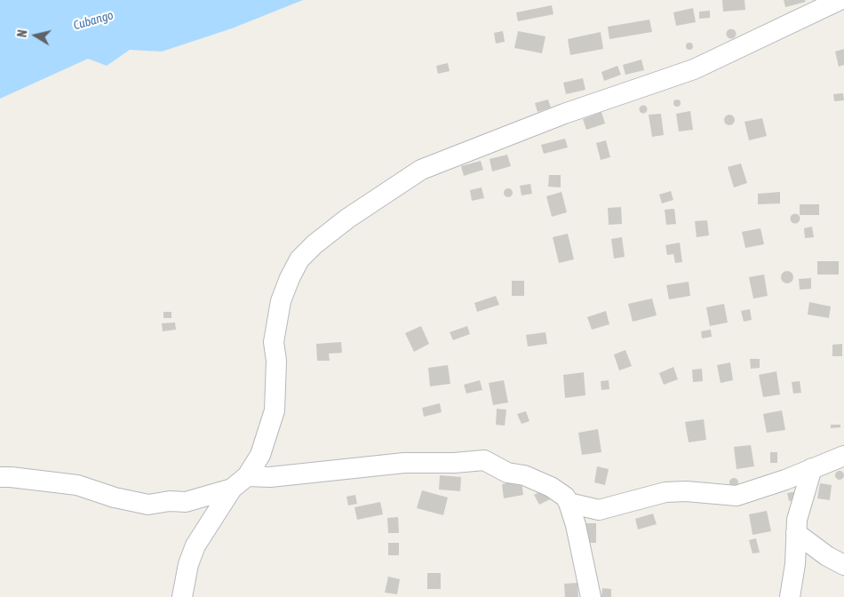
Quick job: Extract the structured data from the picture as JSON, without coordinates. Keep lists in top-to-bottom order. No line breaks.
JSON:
{"water":["Cubango"],"north":"left"}
